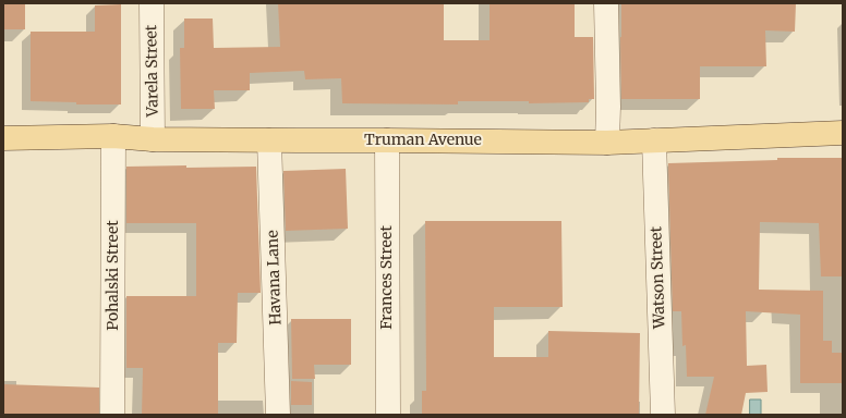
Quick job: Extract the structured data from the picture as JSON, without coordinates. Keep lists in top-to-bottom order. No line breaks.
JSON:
{"streets":{"main road":["Truman Avenue"],"street":["Varela Street","Pohalski Street","Havana Lane","Frances Street","Watson Street"]},"crossings":[["Varela Street","Truman Avenue"],["Truman Avenue","Pohalski Street"],["Truman Avenue","Havana Lane"],["Truman Avenue","Frances Street"],["Truman Avenue","Watson Street"]]}
